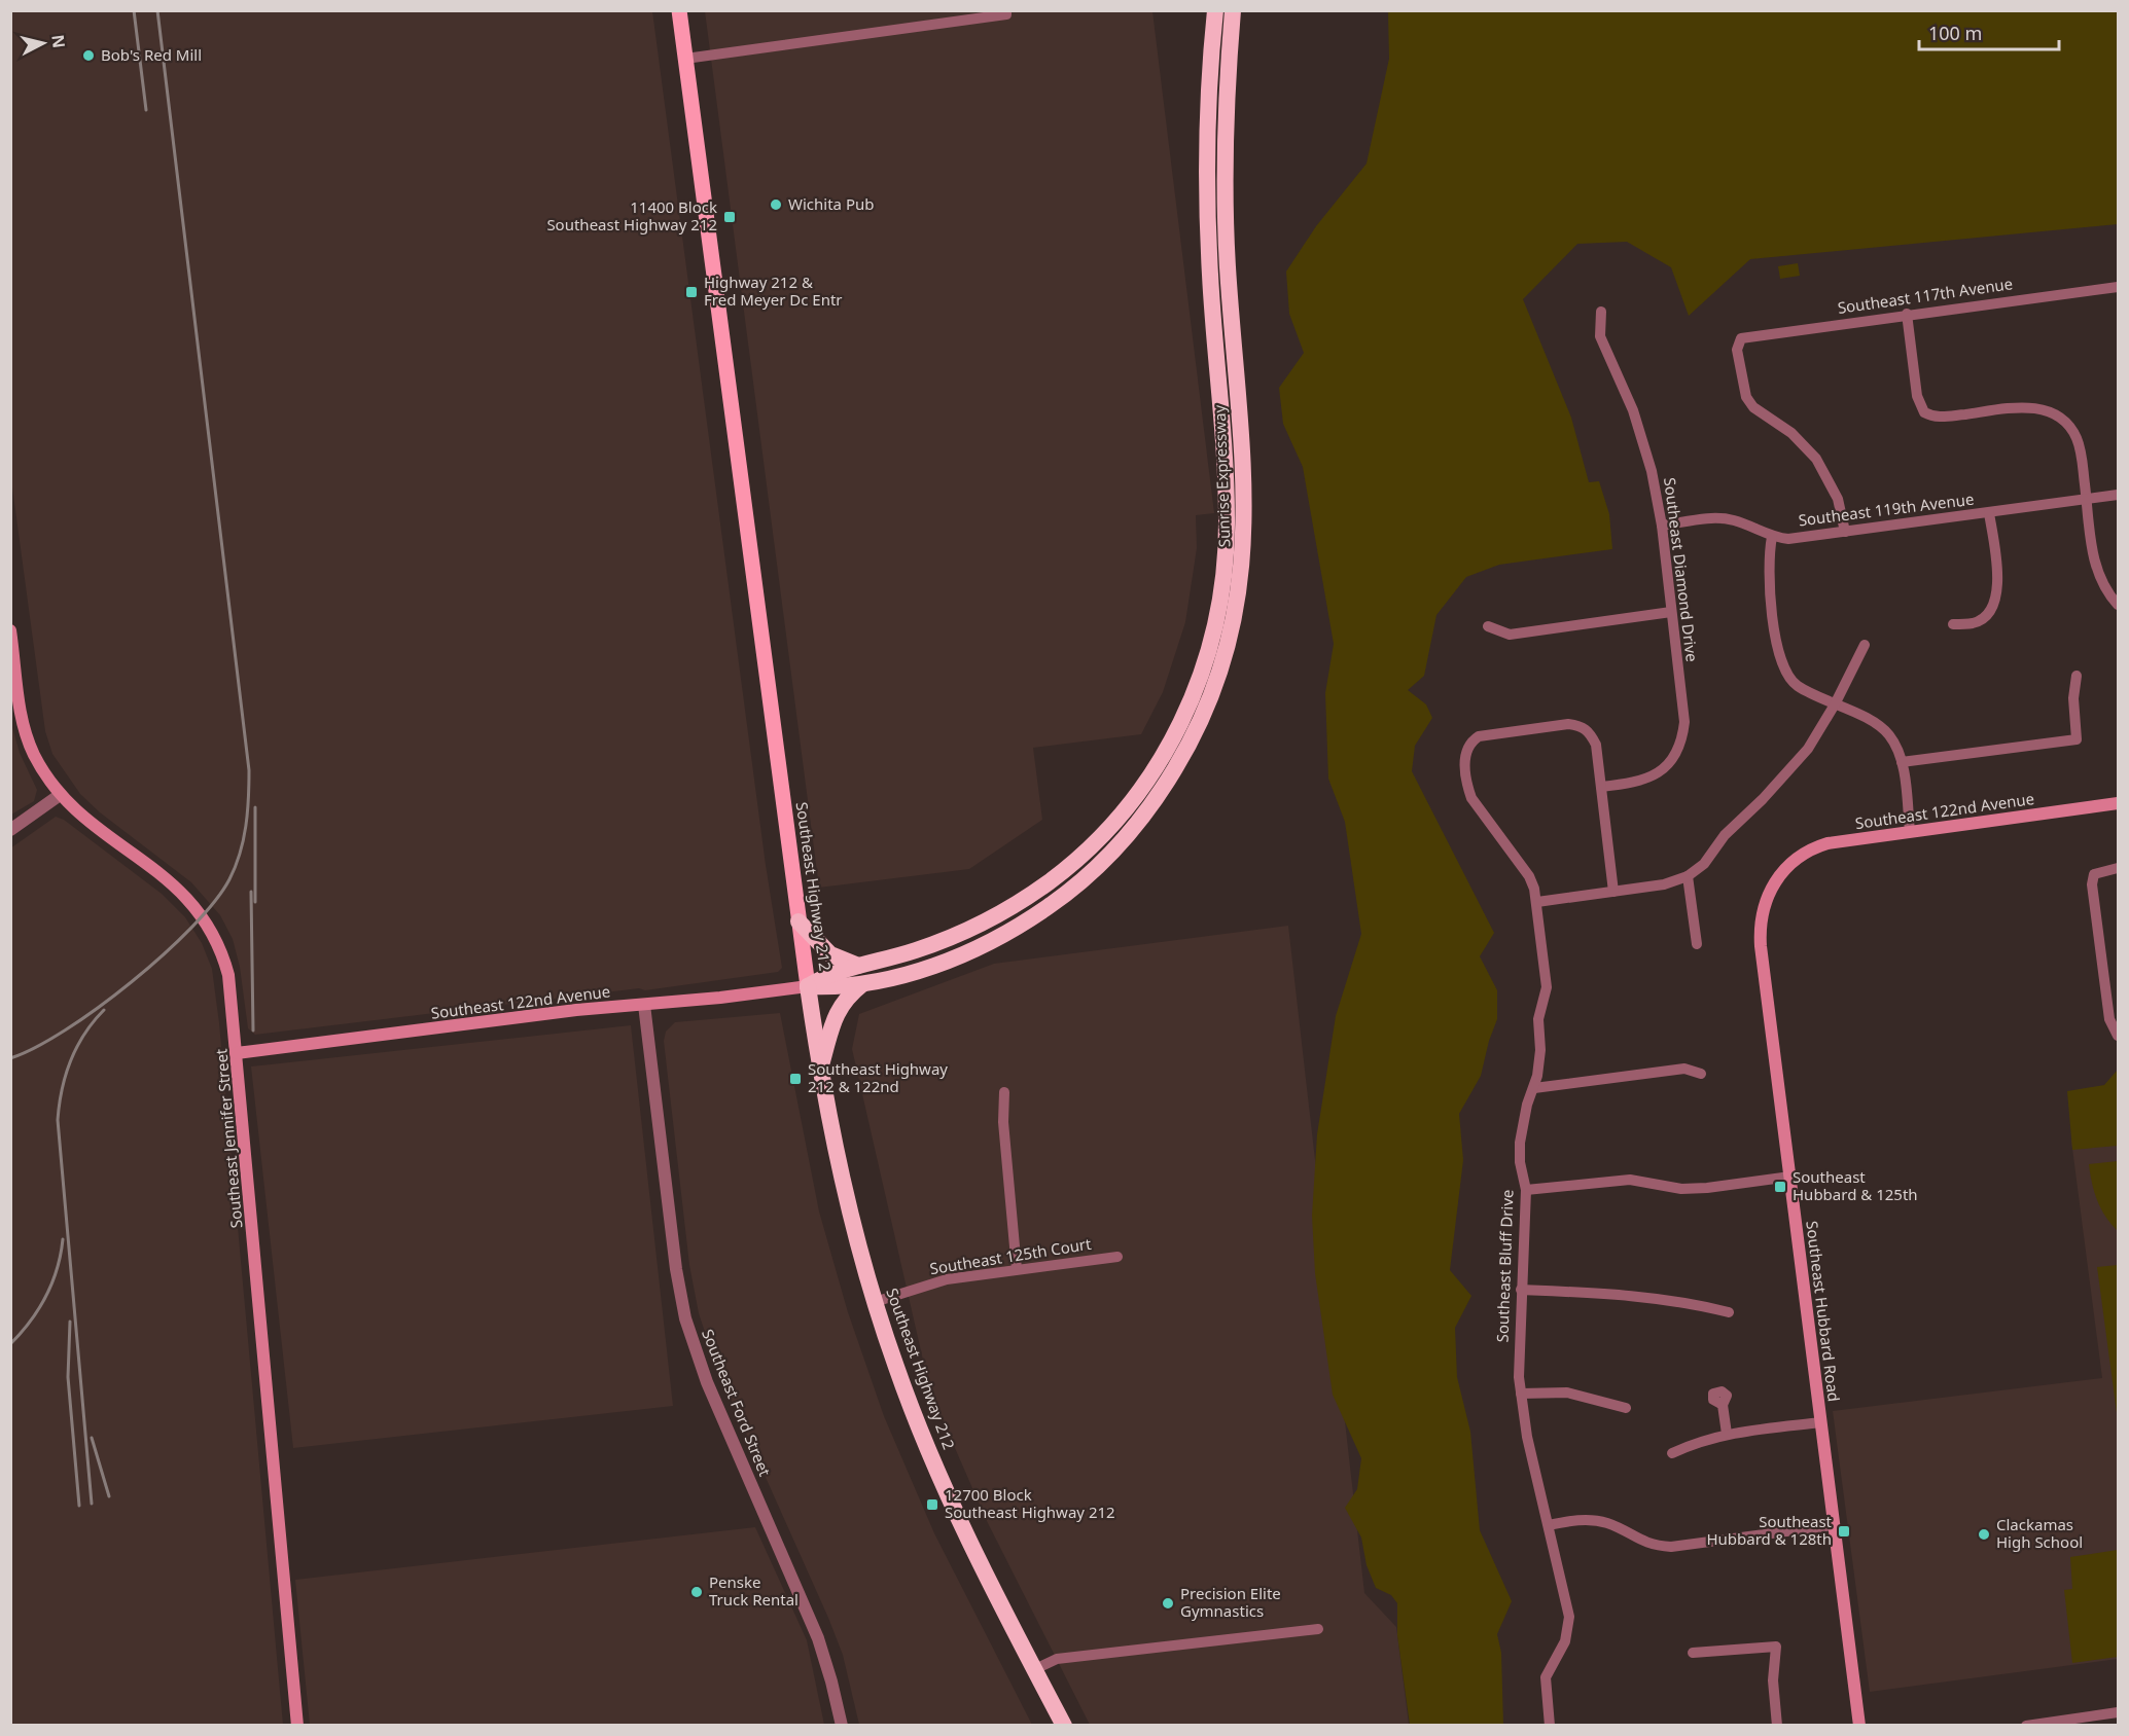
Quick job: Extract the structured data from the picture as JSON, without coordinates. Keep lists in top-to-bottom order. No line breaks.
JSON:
{"streets":{"highway":["Sunrise Expressway","Southeast Highway 212"],"main road":["Southeast 122nd Avenue","Southeast Jennifer Street","Southeast Hubbard Road"],"street":["Southeast 117th Avenue","Southeast 119th Avenue","Southeast Diamond Drive","Southeast 125th Court","Southeast Bluff Drive","Southeast Ford Street"]},"crossings":[["Southeast 117th Avenue","Southeast 119th Avenue"],["Sunrise Expressway","Southeast 122nd Avenue"],["Sunrise Expressway","Southeast Highway 212"],["Southeast 119th Avenue","Southeast Diamond Drive"],["Southeast Diamond Drive","Southeast Bluff Drive"],["Southeast 122nd Avenue","Southeast Highway 212"],["Southeast 122nd Avenue","Southeast Jennifer Street"],["Southeast 122nd Avenue","Southeast Hubbard Road"],["Southeast 122nd Avenue","Southeast Ford Street"],["Southeast Highway 212","Southeast 125th Court"]],"places":{"other":["Bob's Red Mill","Wichita Pub","Clackamas High School","Penske Truck Rental","Precision Elite Gymnastics"],"transit":["11400 Block Southeast Highway 212","Highway 212 & Fred Meyer Dc Entr","Southeast Highway 212 & 122nd","Southeast Hubbard & 125th","12700 Block Southeast Highway 212","Southeast Hubbard & 128th"]},"scale_bar":"100 m","north":"right"}
